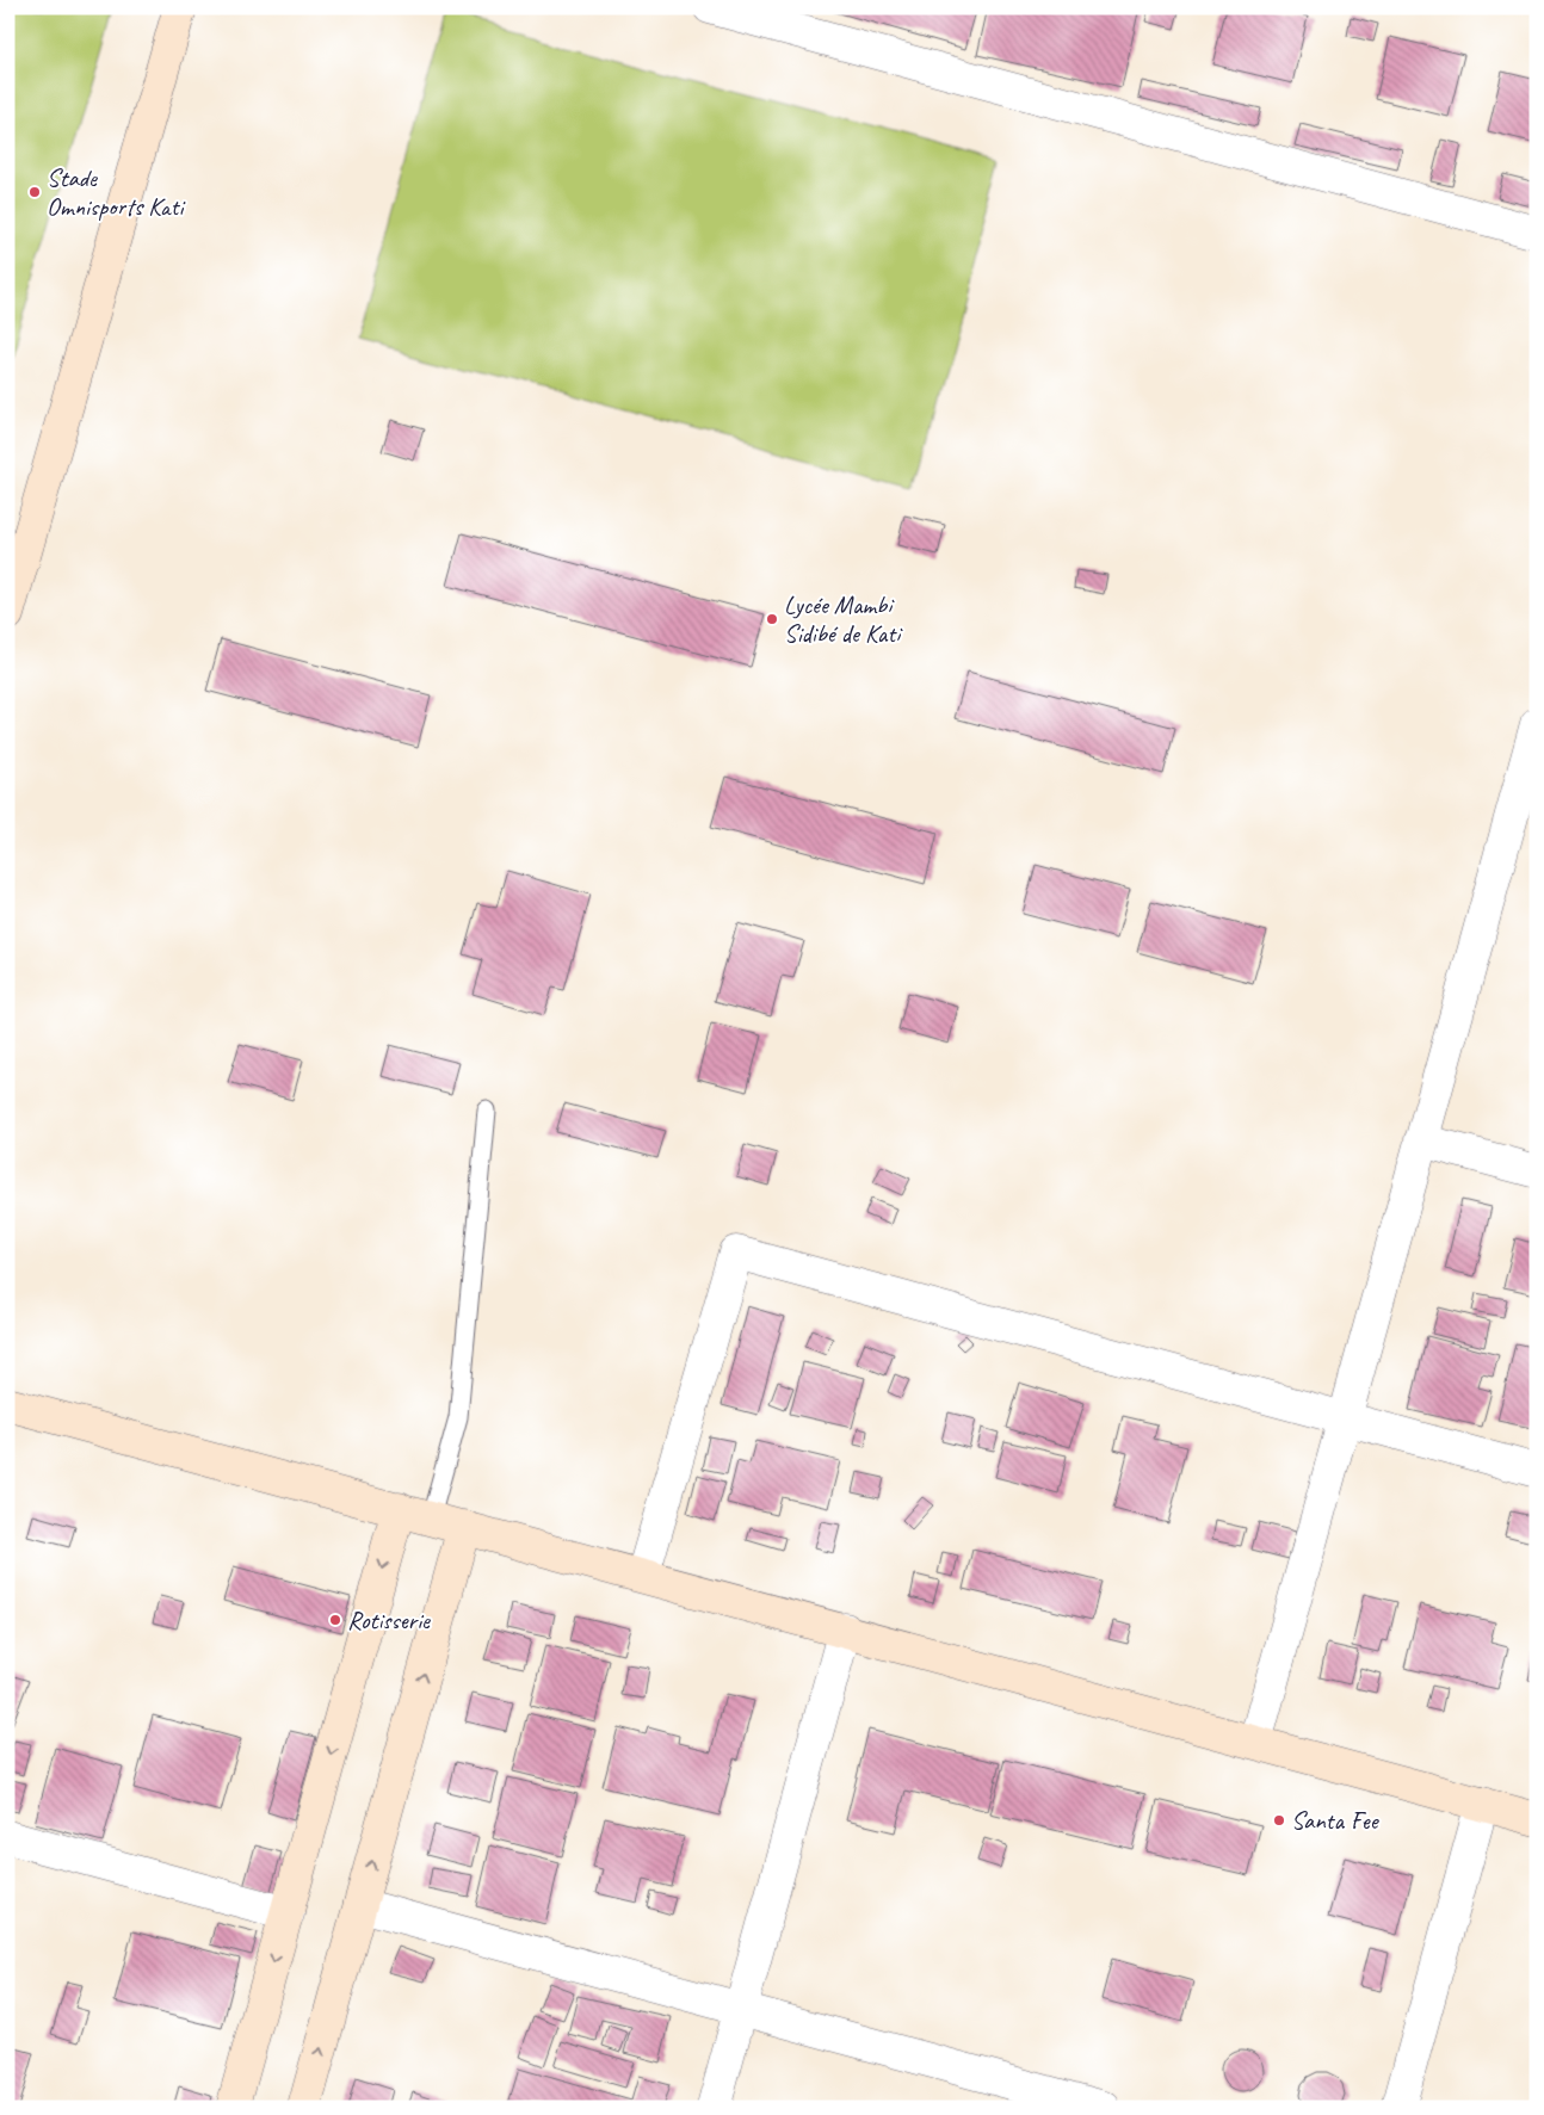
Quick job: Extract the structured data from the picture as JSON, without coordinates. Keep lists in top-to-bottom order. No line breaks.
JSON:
{"places":["Stade Omnisports Kati","Lycée Mambi Sidibé de Kati","Rotisserie","Santa Fee"]}
